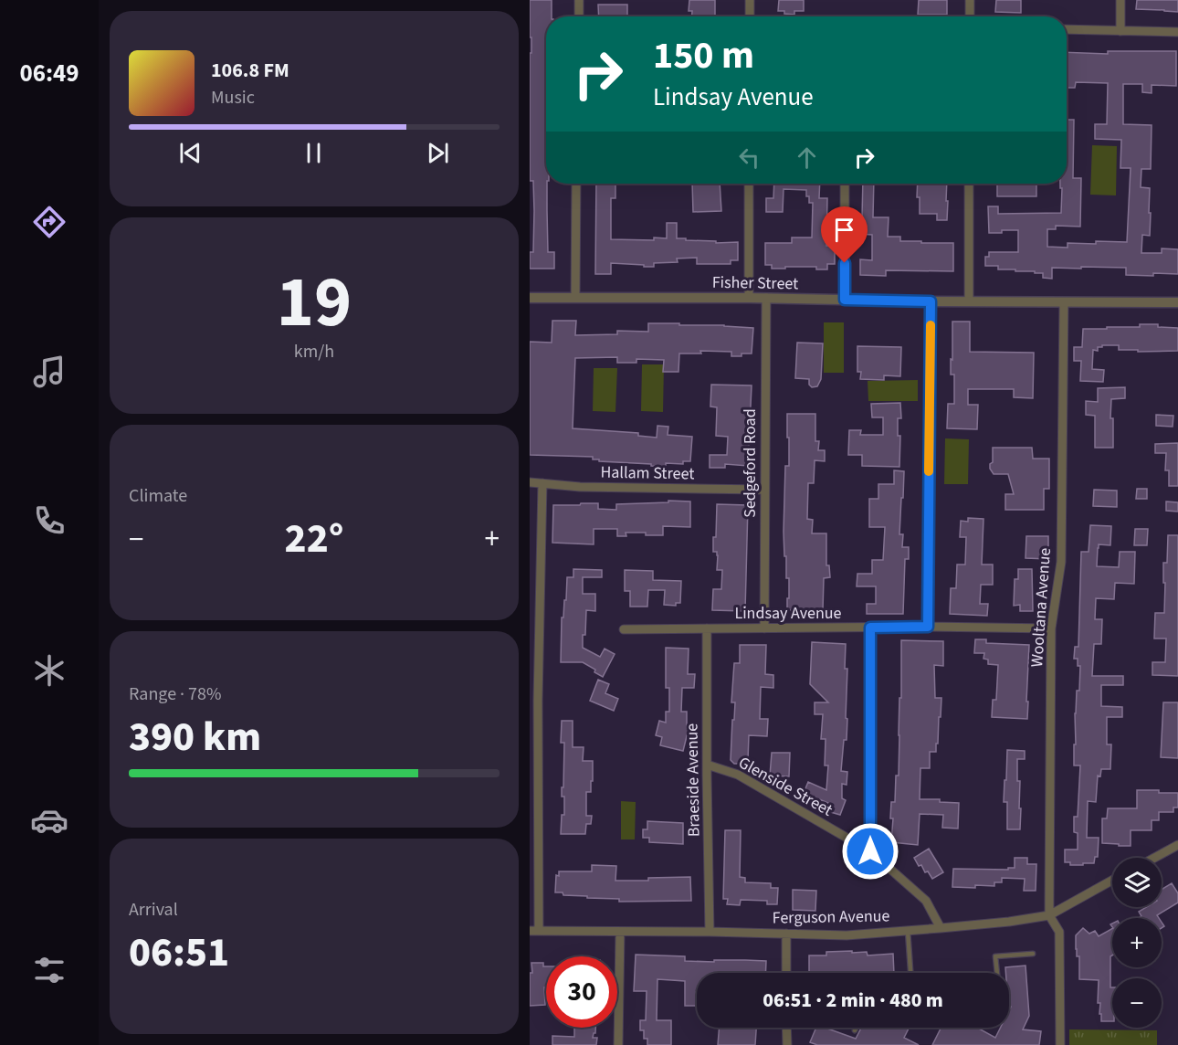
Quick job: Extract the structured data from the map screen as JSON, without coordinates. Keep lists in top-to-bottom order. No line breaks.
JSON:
{"streets":{"street":["Fisher Street","Sedgeford Road","Hallam Street","Wooltana Avenue","Lindsay Avenue","Braeside Avenue","Glenside Street","Ferguson Avenue"]},"crossings":[["Fisher Street","Sedgeford Road"],["Fisher Street","Wooltana Avenue"],["Sedgeford Road","Hallam Street"],["Sedgeford Road","Lindsay Avenue"],["Wooltana Avenue","Lindsay Avenue"],["Wooltana Avenue","Ferguson Avenue"],["Lindsay Avenue","Braeside Avenue"],["Braeside Avenue","Glenside Street"],["Braeside Avenue","Ferguson Avenue"],["Glenside Street","Ferguson Avenue"]],"page":{"tabs":"06:49","turn":["150 m","Lindsay Avenue"],"song":["106.8 FM","Music"],"tile":[["19","km/h"],"Climate",["Range · 78%","390 km"],["Arrival","06:51"]],"heat":["−","22°","+"],"map_buttons":["+","−"],"limit":"30","trip":"06:51 · 2 min · 480 m"}}
